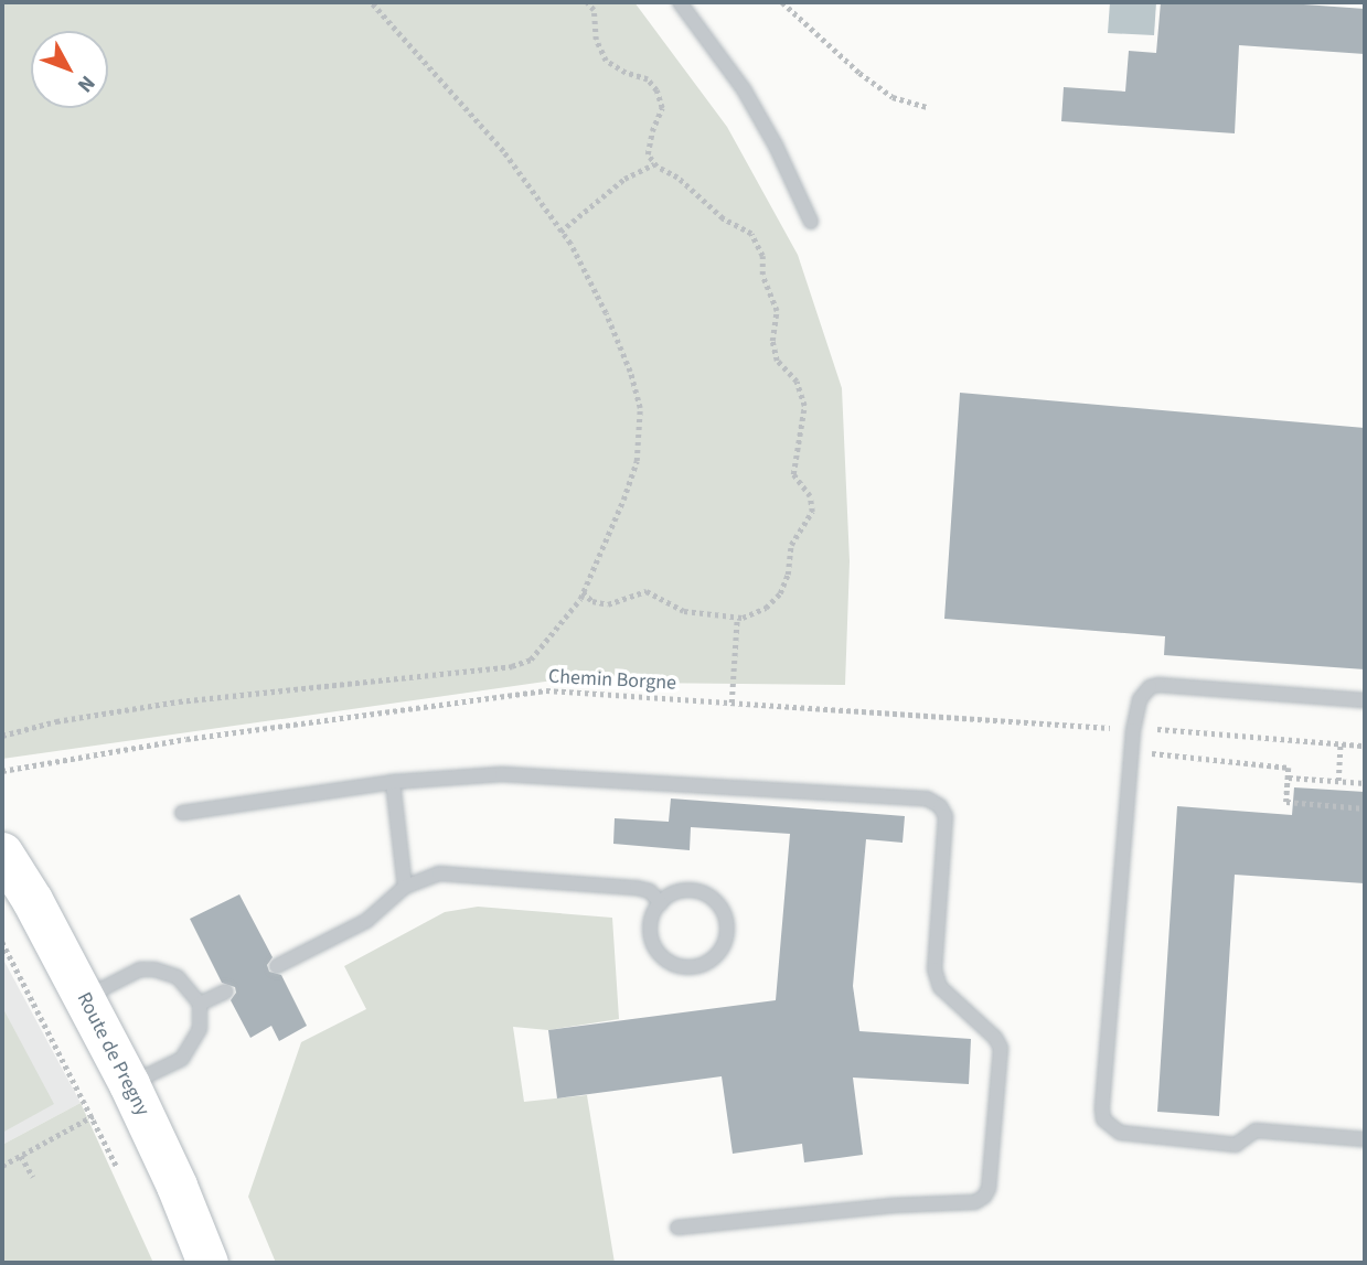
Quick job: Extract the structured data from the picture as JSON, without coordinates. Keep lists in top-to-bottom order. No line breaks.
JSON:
{"streets":{"street":["Route de Pregny"],"path":["Chemin Borgne"]},"north":"bottom right"}
